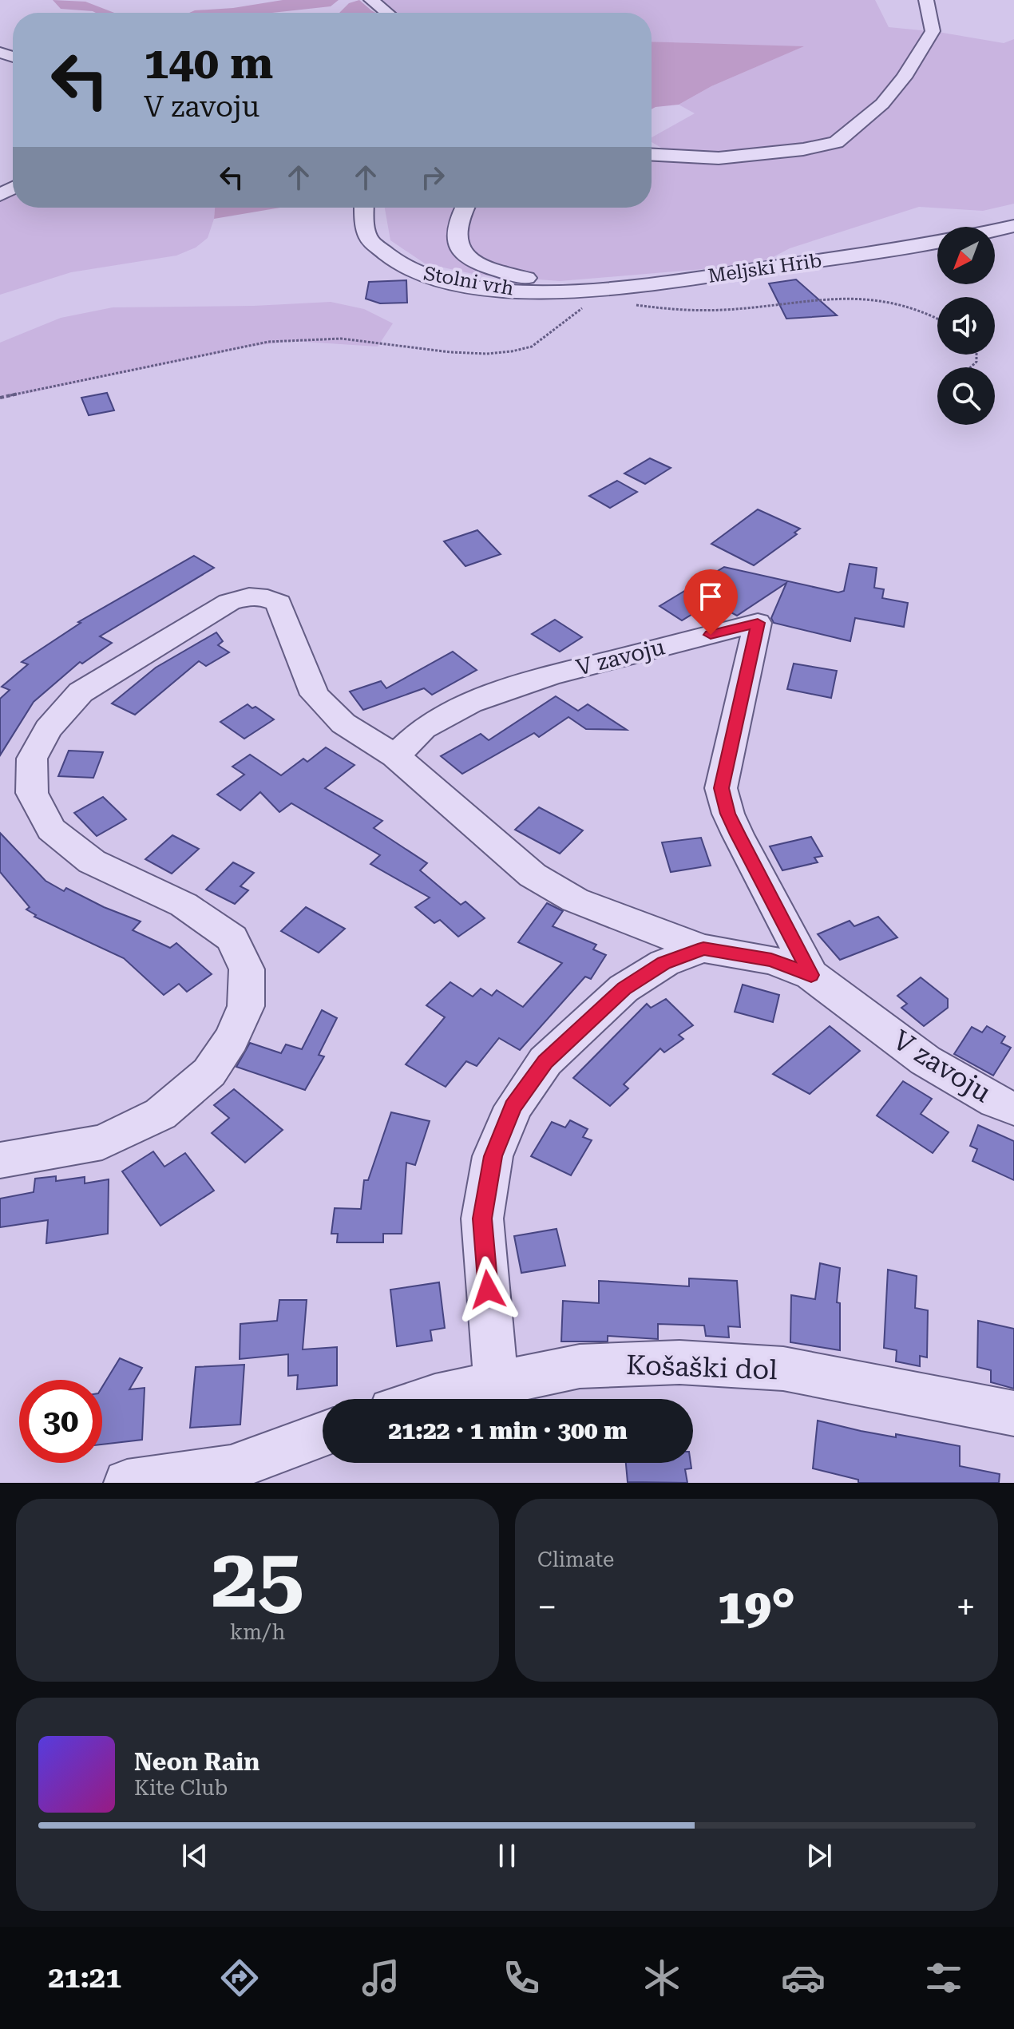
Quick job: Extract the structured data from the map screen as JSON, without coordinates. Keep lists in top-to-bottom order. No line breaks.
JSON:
{"streets":{"street":["Meljski Hrib","Stolni vrh","V zavoju","Košaški dol"]},"crossings":[["Meljski Hrib","Stolni vrh"],["V zavoju","Košaški dol"]],"north":"bottom left","page":{"turn":["140 m","V zavoju"],"limit":"30","trip":"21:22 · 1 min · 300 m","tile":[["25","km/h"],"Climate"],"heat":["−","19°","+"],"song":["Neon Rain","Kite Club"],"tabs":"21:21"}}
